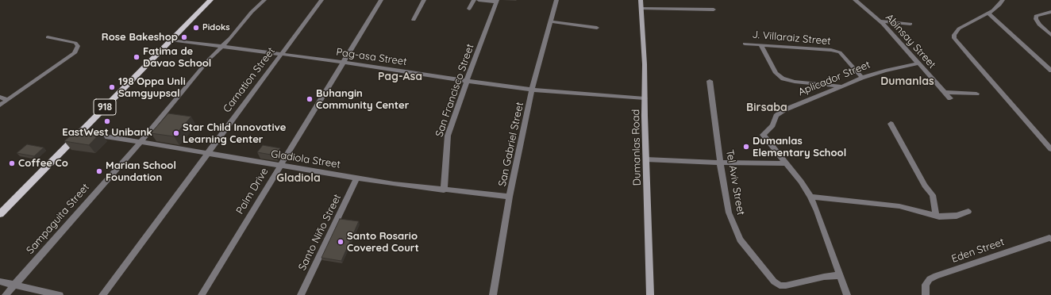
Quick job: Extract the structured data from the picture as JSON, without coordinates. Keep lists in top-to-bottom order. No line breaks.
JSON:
{"streets":{"main road":["918","Dumanlas Road"],"street":["J. Villaraiz Street","Abinsay Street","Pag-asa Street","Aplicador Street","Carnation Street","San Francisco Street","San Gabriel Street","Gladiola Street","Tel Aviv Street","Palm Drive","Sampaguita Street","Santo Niño Street","Eden Street"]},"crossings":[["J. Villaraiz Street","Aplicador Street"],["Abinsay Street","Aplicador Street"],["Pag-asa Street","Carnation Street"],["Pag-asa Street","San Francisco Street"],["Pag-asa Street","918"],["Pag-asa Street","San Gabriel Street"],["Pag-asa Street","Dumanlas Road"],["Pag-asa Street","Palm Drive"],["Pag-asa Street","Sampaguita Street"],["Aplicador Street","Tel Aviv Street"],["Carnation Street","Gladiola Street"],["San Francisco Street","Gladiola Street"],["918","Gladiola Street"],["San Gabriel Street","Gladiola Street"],["Gladiola Street","Palm Drive"],["Gladiola Street","Sampaguita Street"],["Gladiola Street","Santo Niño Street"]],"districts":["Pag-Asa","Dumanlas","Birsaba","Gladiola"],"places":["Pidoks","Rose Bakeshop","Fatima de Davao School","198 Oppa Unli Samgyupsal","Buhangin Community Center","EastWest Unibank","Star Child Innovative Learning Center","Dumanlas Elementary School","Coffee Co","Marian School Foundation","Santo Rosario Covered Court"]}
